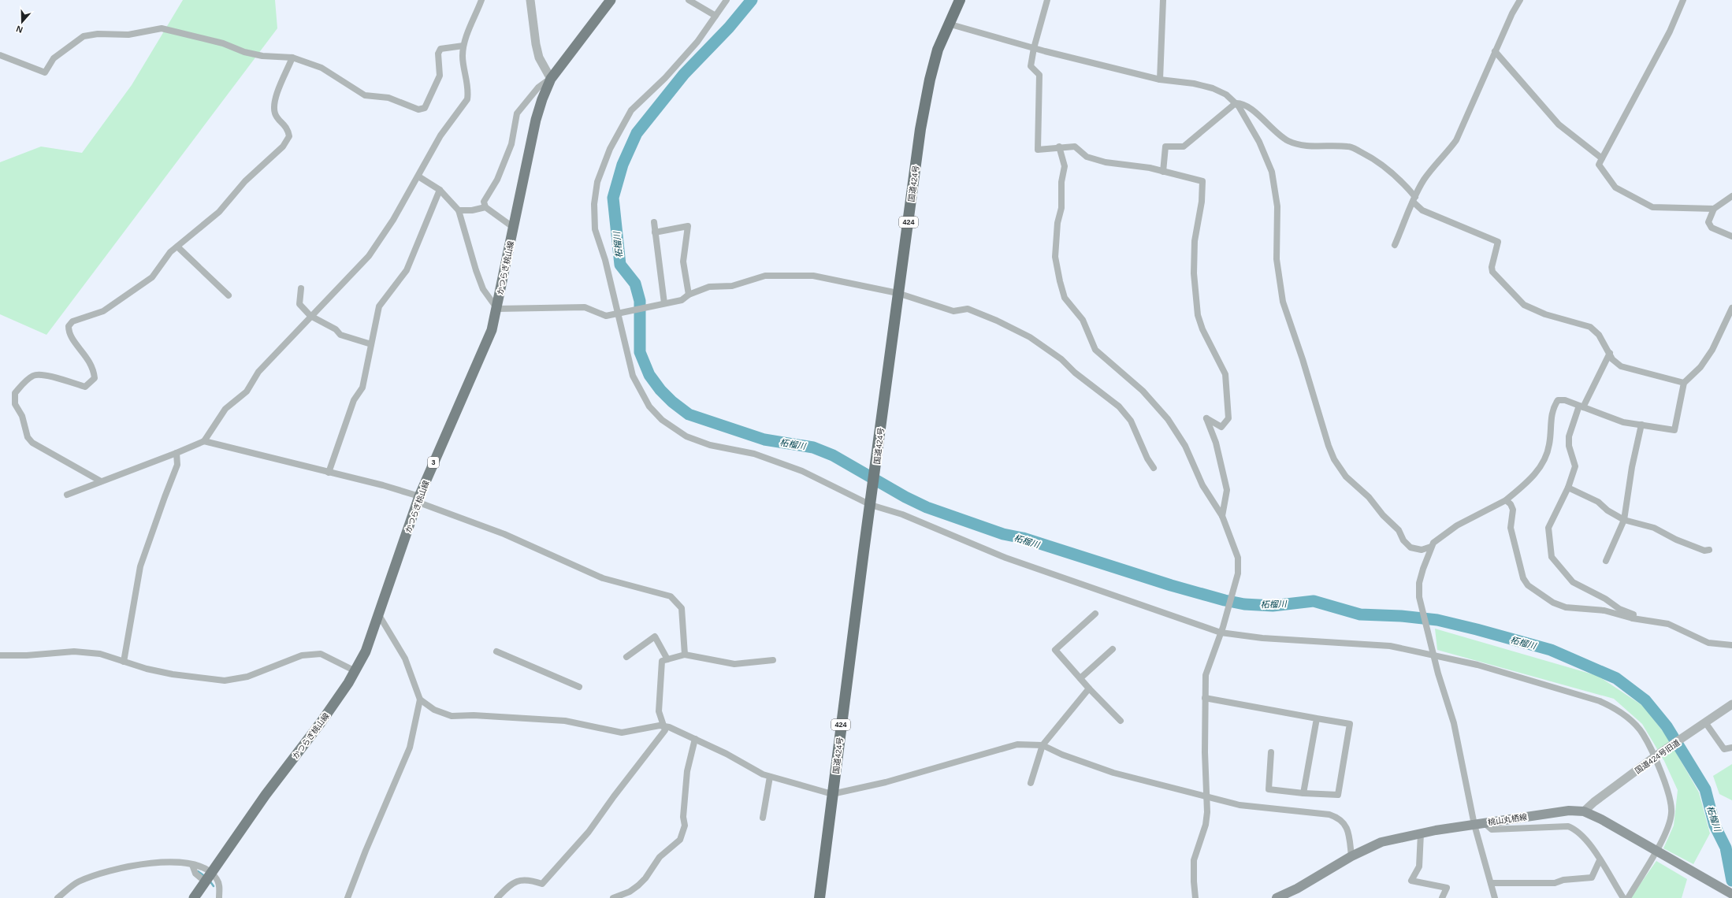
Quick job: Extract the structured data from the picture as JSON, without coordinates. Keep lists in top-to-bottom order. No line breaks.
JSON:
{"streets":{"highway":["国道424号","424"],"main road":["かつらぎ桃山線","3","桃山丸栖線"],"street":["国道424号旧道"]},"crossings":[["国道424号旧道","桃山丸栖線"]],"water":["柘榴川"],"north":"bottom"}
